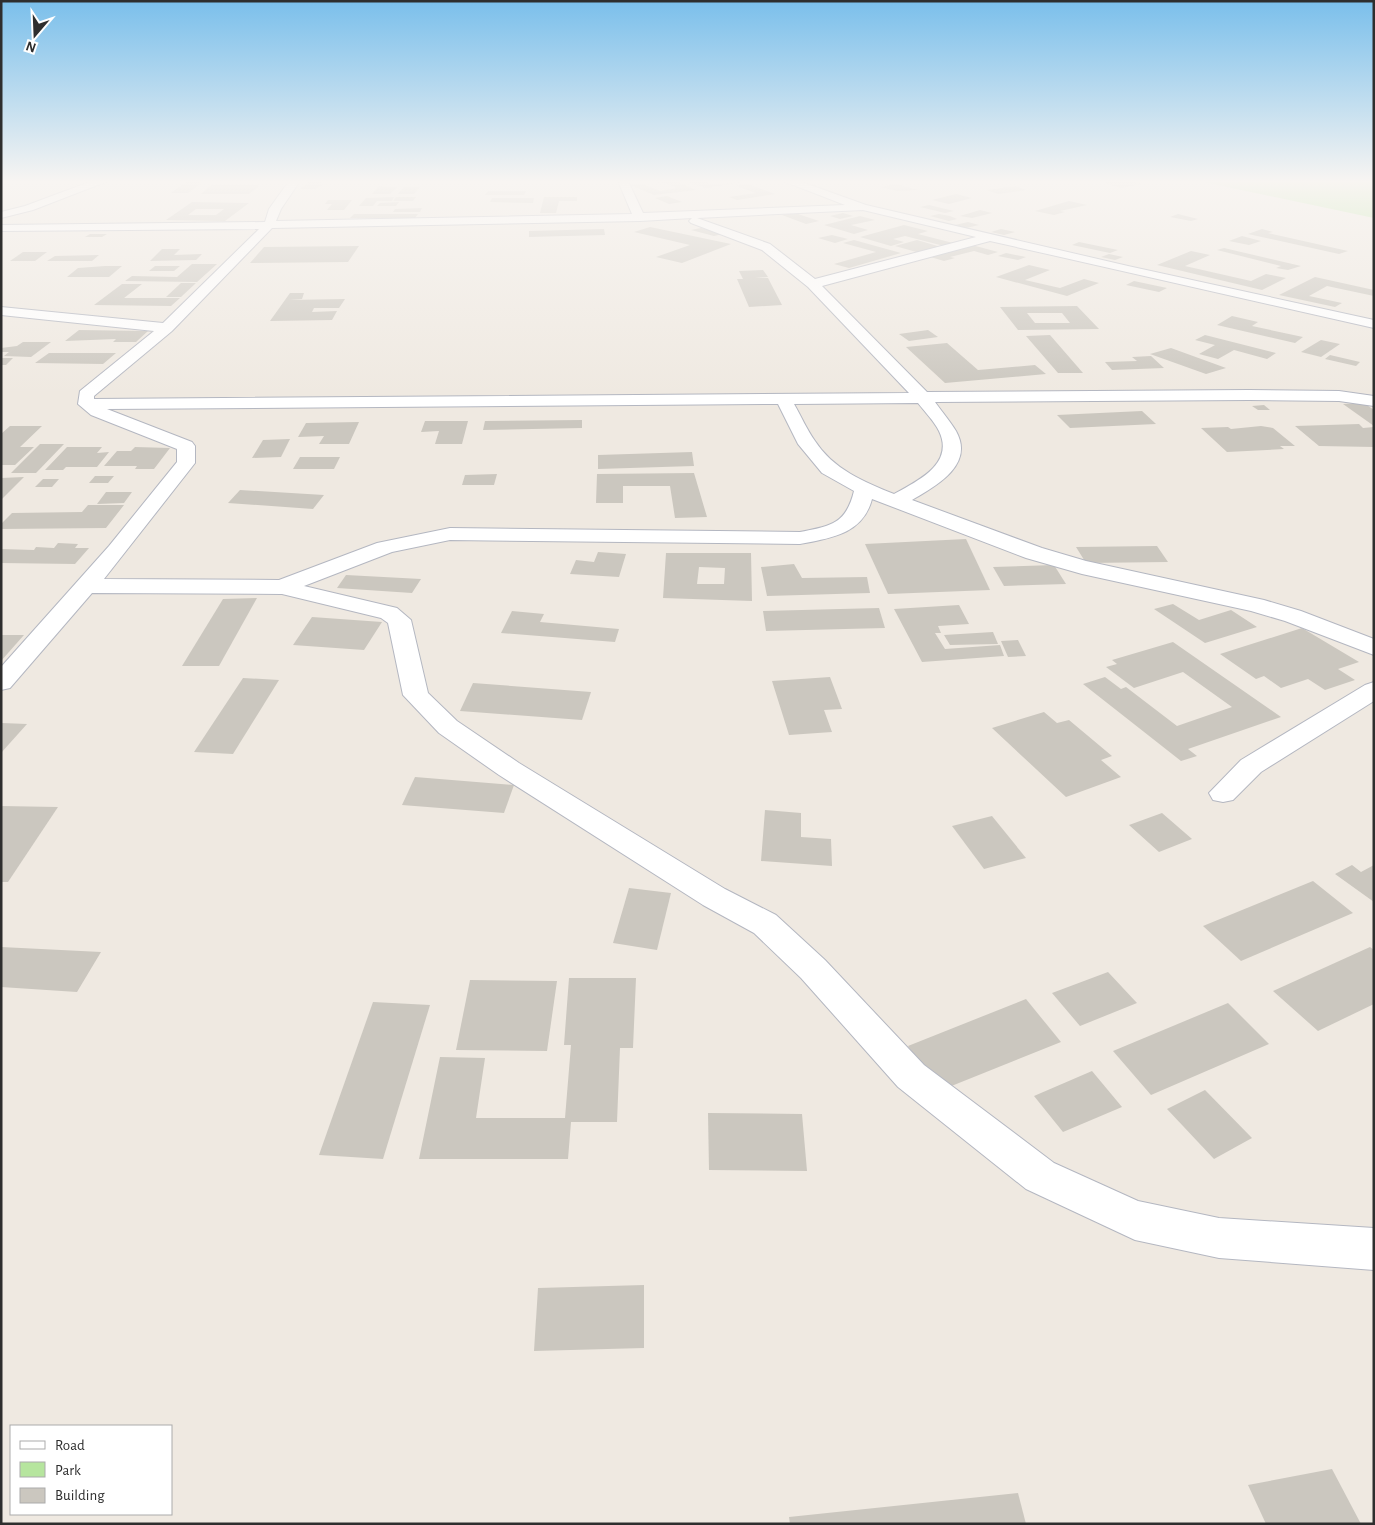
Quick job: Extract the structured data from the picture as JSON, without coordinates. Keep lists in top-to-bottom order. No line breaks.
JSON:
{"legend":["Road","Park","Building"],"north":"bottom"}
